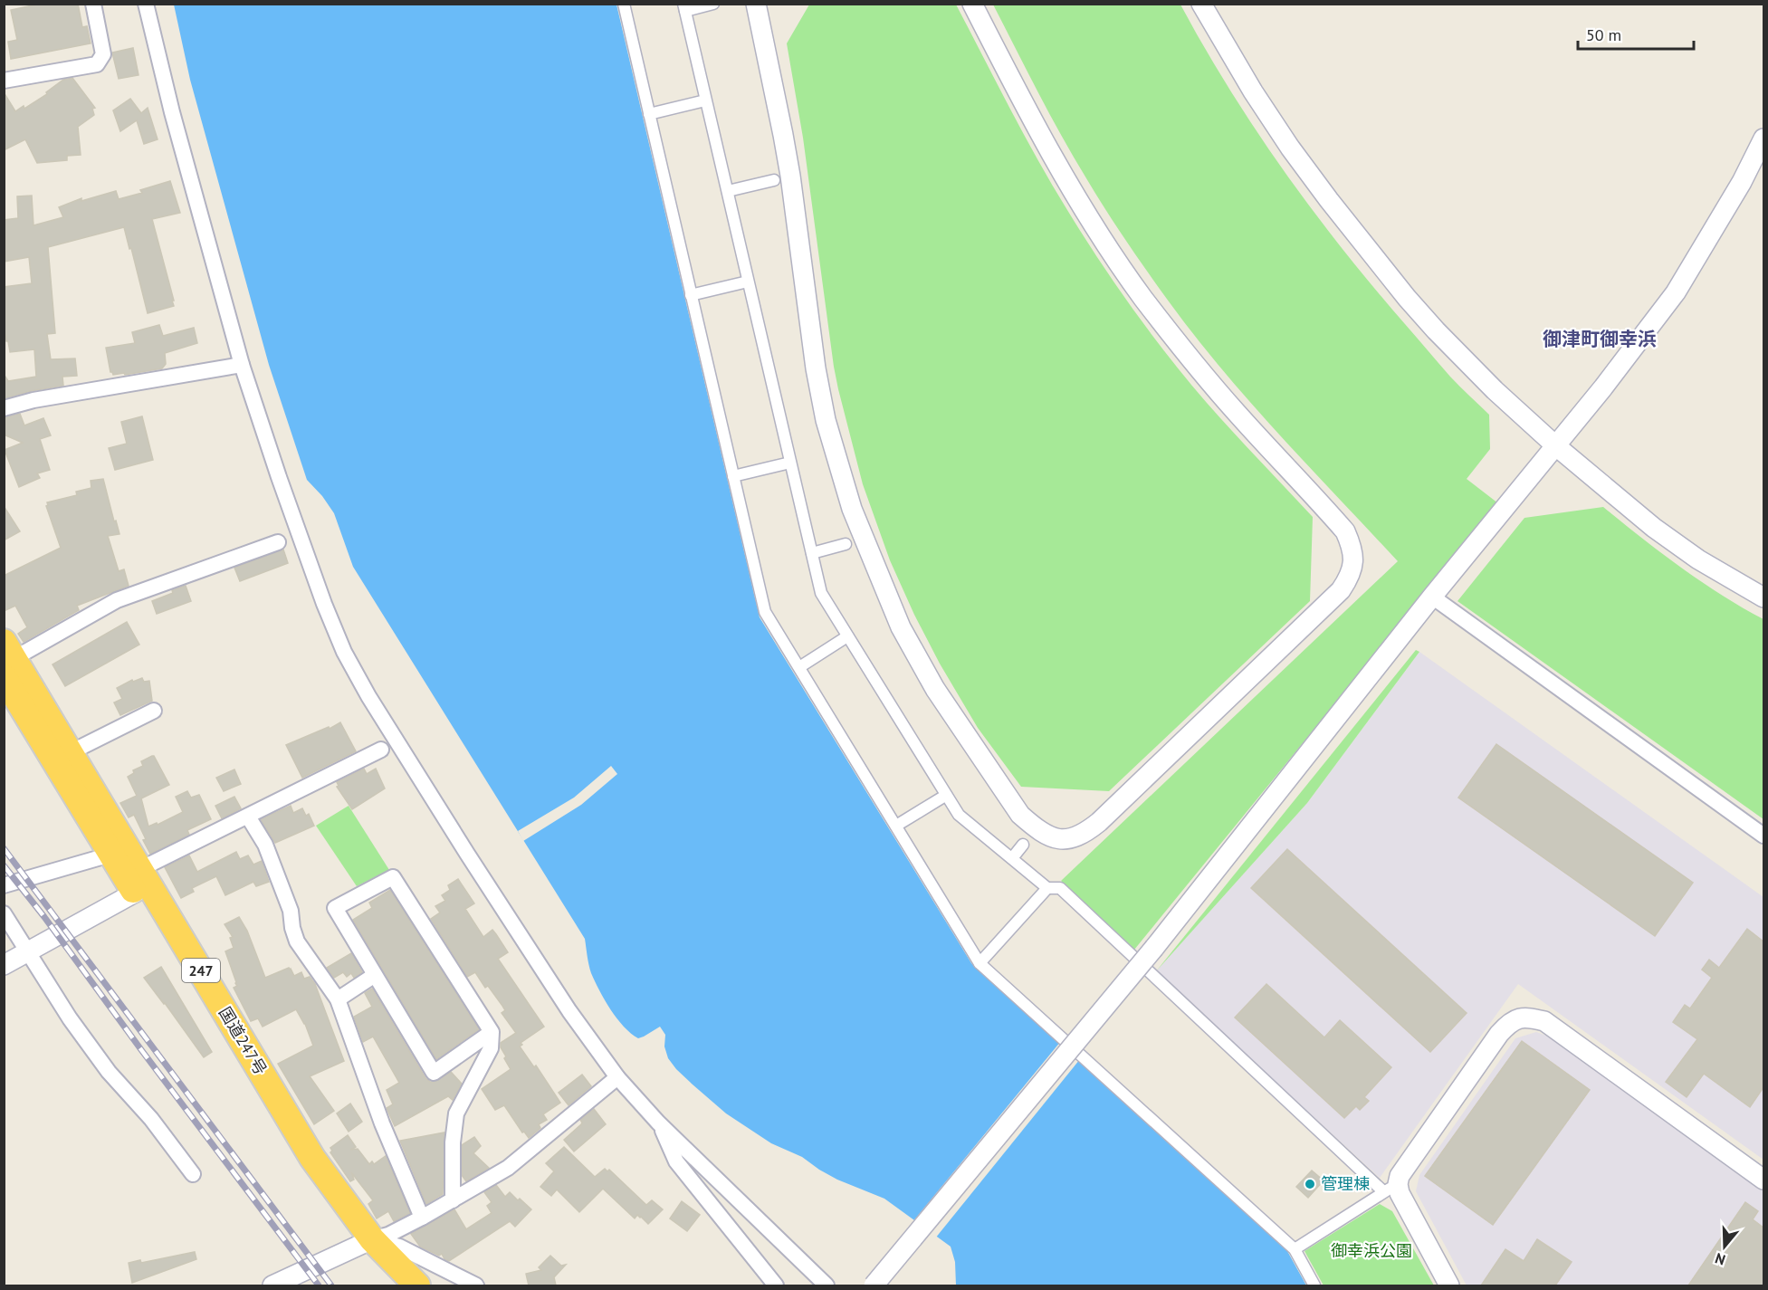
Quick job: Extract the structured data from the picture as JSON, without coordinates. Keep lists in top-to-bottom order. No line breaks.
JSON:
{"streets":{"highway":["247","国道247号"]},"districts":["御津町御幸浜"],"parks":["御幸浜公園"],"places":["管理棟"],"scale_bar":"50 m","north":"bottom"}
